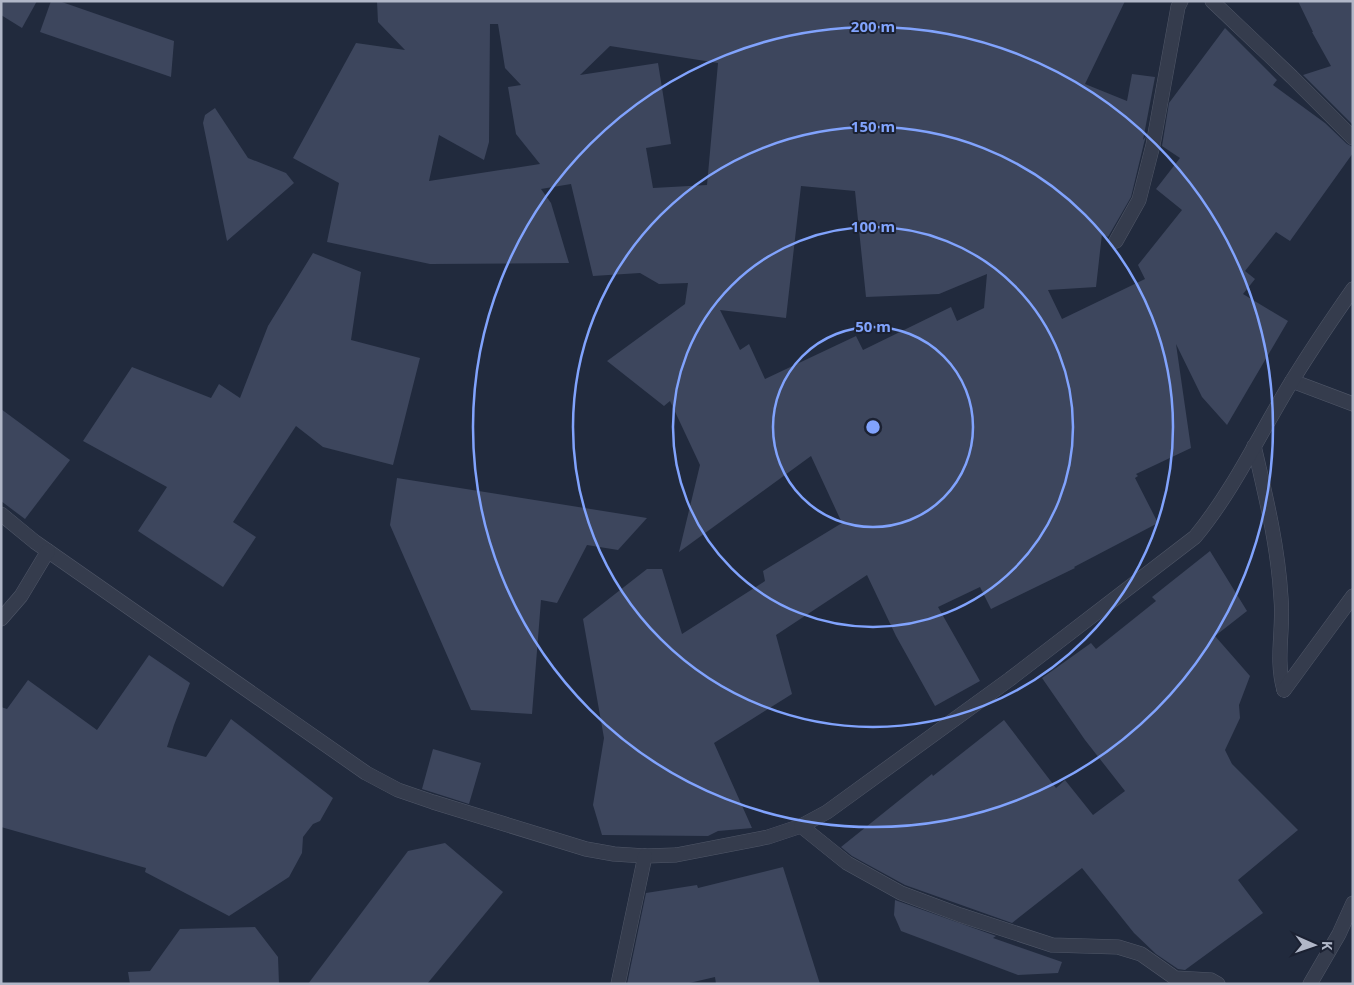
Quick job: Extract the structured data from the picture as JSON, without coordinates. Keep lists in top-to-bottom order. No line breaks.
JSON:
{"north":"right","rings":["200 m","150 m","100 m","50 m"]}
